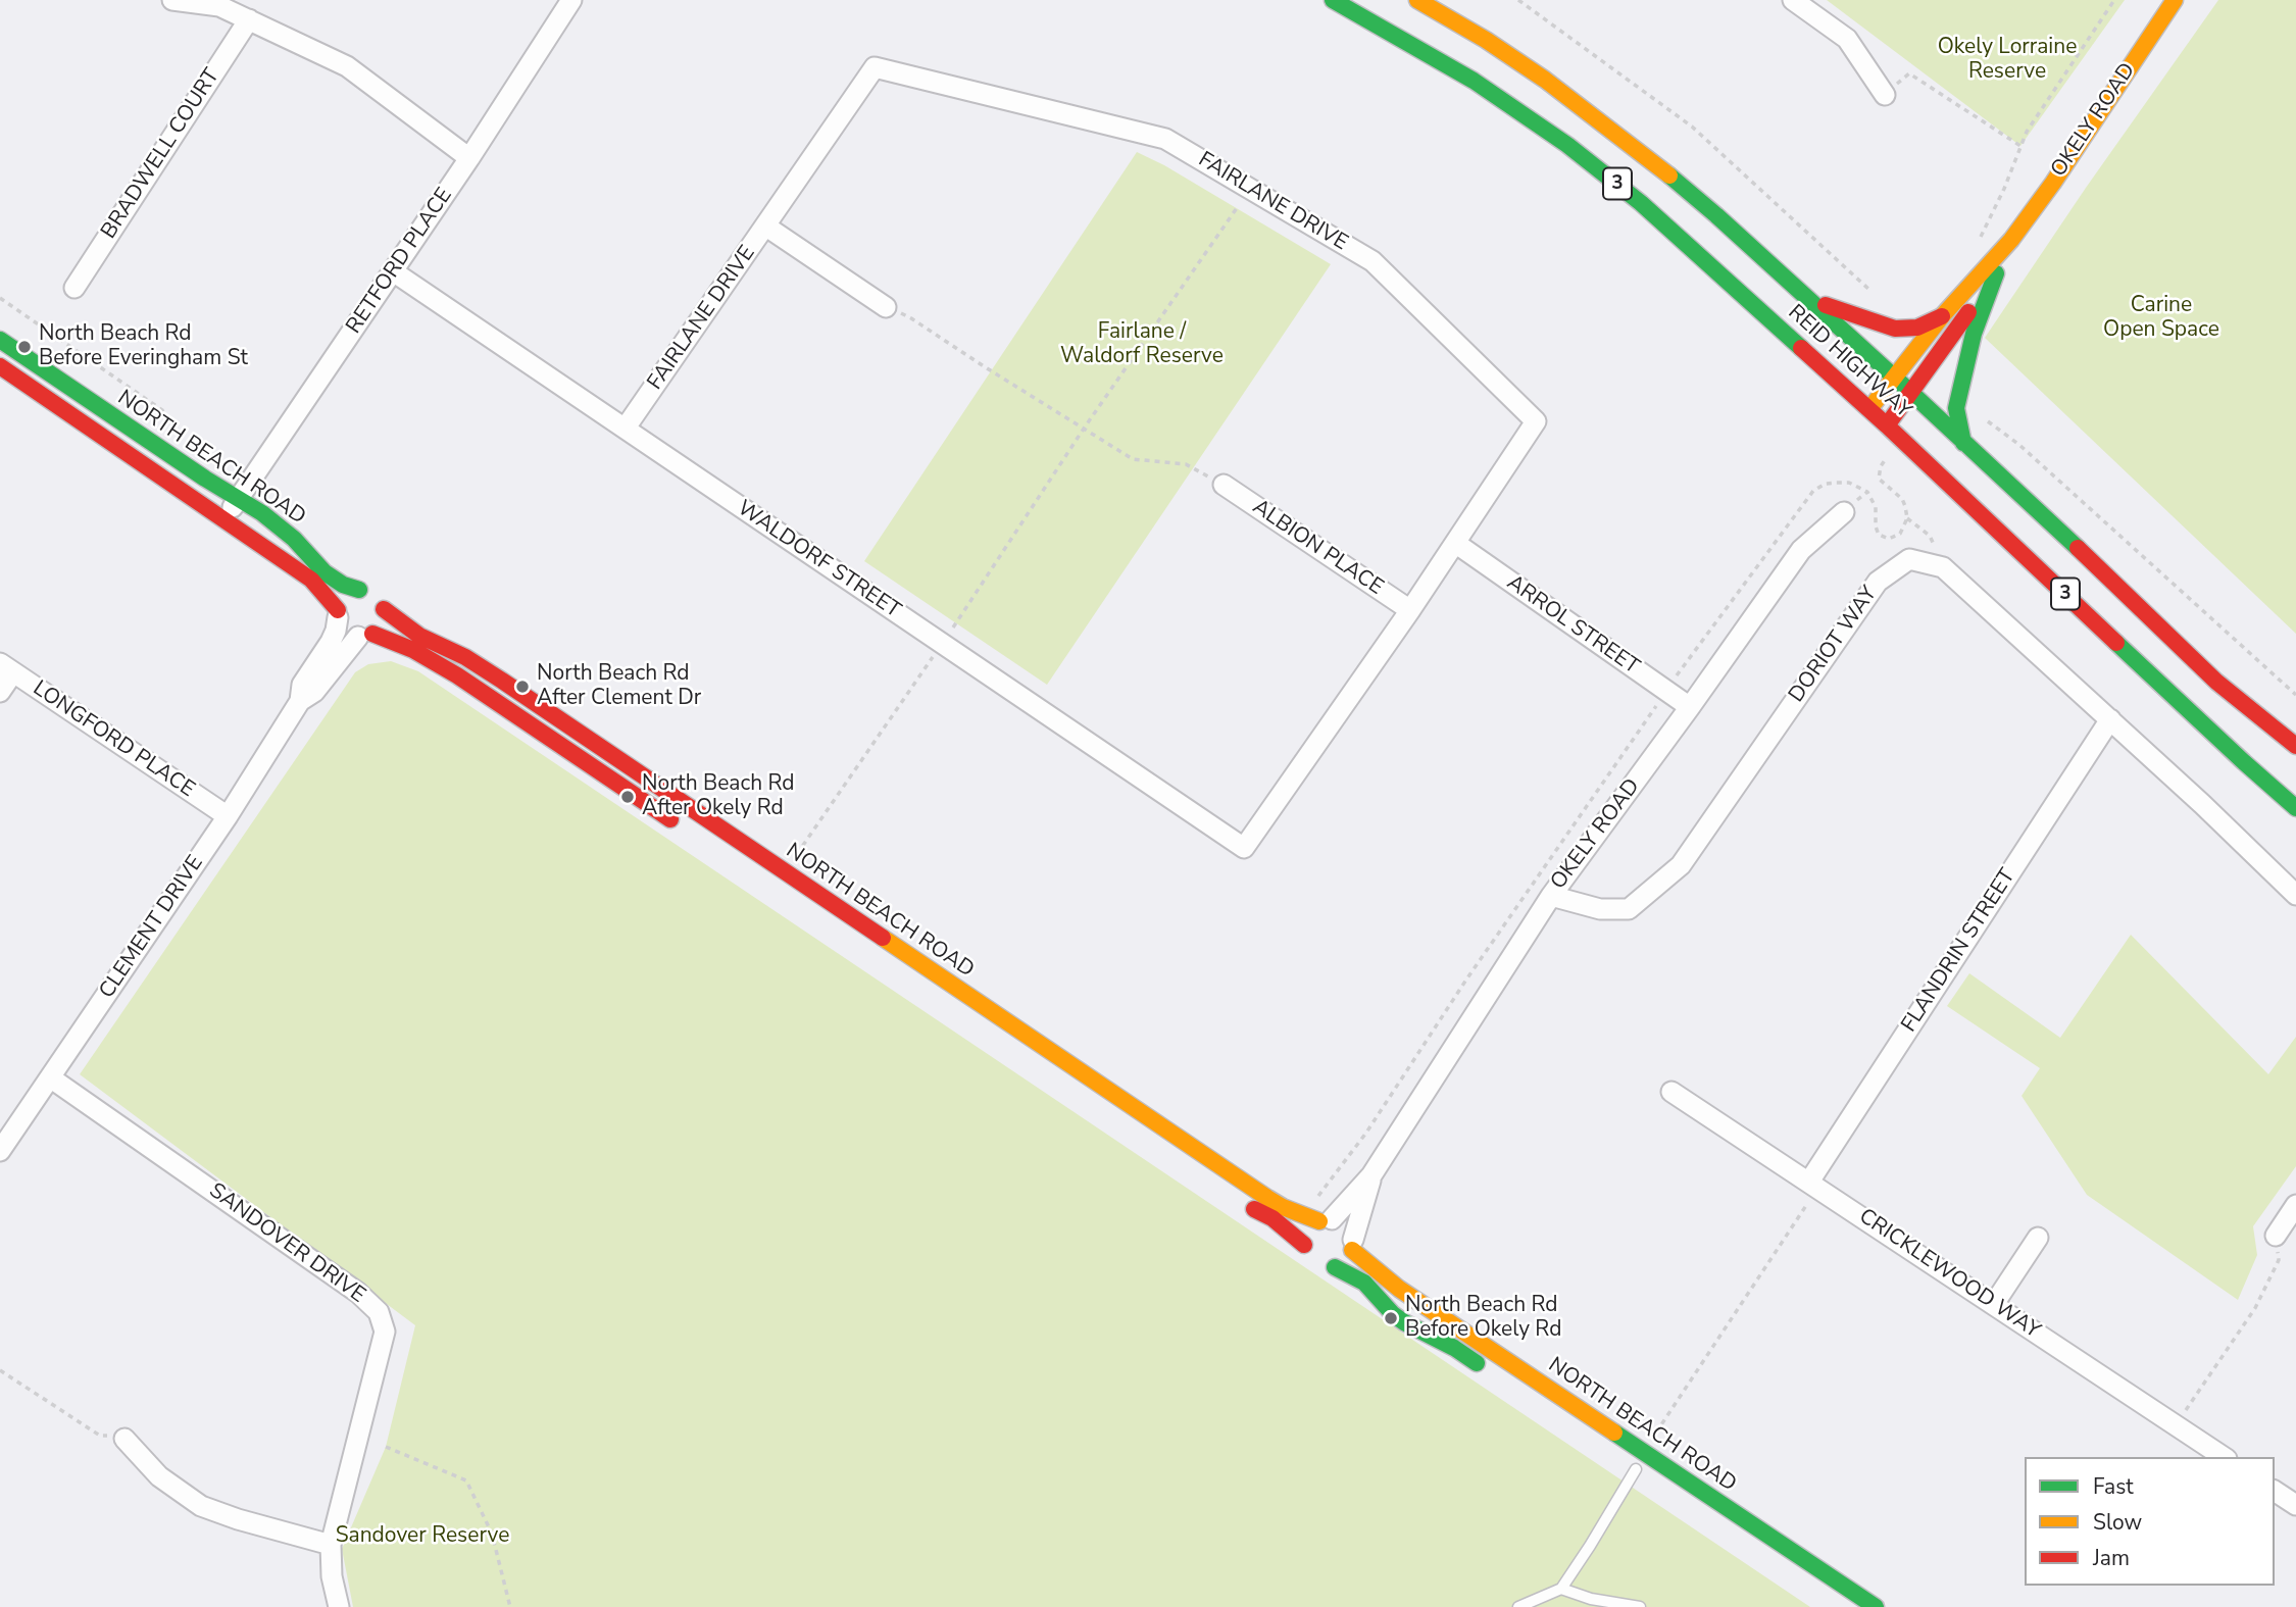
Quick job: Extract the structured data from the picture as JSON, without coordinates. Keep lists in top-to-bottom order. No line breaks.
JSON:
{"streets":{"main road":["OKELY ROAD","3","REID HIGHWAY","NORTH BEACH ROAD"],"street":["BRADWELL COURT","FAIRLANE DRIVE","RETFORD PLACE","ALBION PLACE","WALDORF STREET","ARROL STREET","DORIOT WAY","LONGFORD PLACE","CLEMENT DRIVE","FLANDRIN STREET","SANDOVER DRIVE","CRICKLEWOOD WAY"]},"crossings":[["OKELY ROAD","REID HIGHWAY"],["OKELY ROAD","NORTH BEACH ROAD"],["OKELY ROAD","ARROL STREET"],["OKELY ROAD","DORIOT WAY"],["FAIRLANE DRIVE","ALBION PLACE"],["FAIRLANE DRIVE","WALDORF STREET"],["FAIRLANE DRIVE","ARROL STREET"],["RETFORD PLACE","NORTH BEACH ROAD"],["RETFORD PLACE","WALDORF STREET"],["NORTH BEACH ROAD","CLEMENT DRIVE"],["DORIOT WAY","FLANDRIN STREET"],["LONGFORD PLACE","CLEMENT DRIVE"],["CLEMENT DRIVE","SANDOVER DRIVE"],["FLANDRIN STREET","CRICKLEWOOD WAY"]],"parks":["Okely Lorraine Reserve","Carine Open Space","Fairlane / Waldorf Reserve","Sandover Reserve"],"places":["North Beach Rd Before Everingham St","North Beach Rd After Clement Dr","North Beach Rd After Okely Rd","North Beach Rd Before Okely Rd"],"legend":["Fast","Slow","Jam"]}
